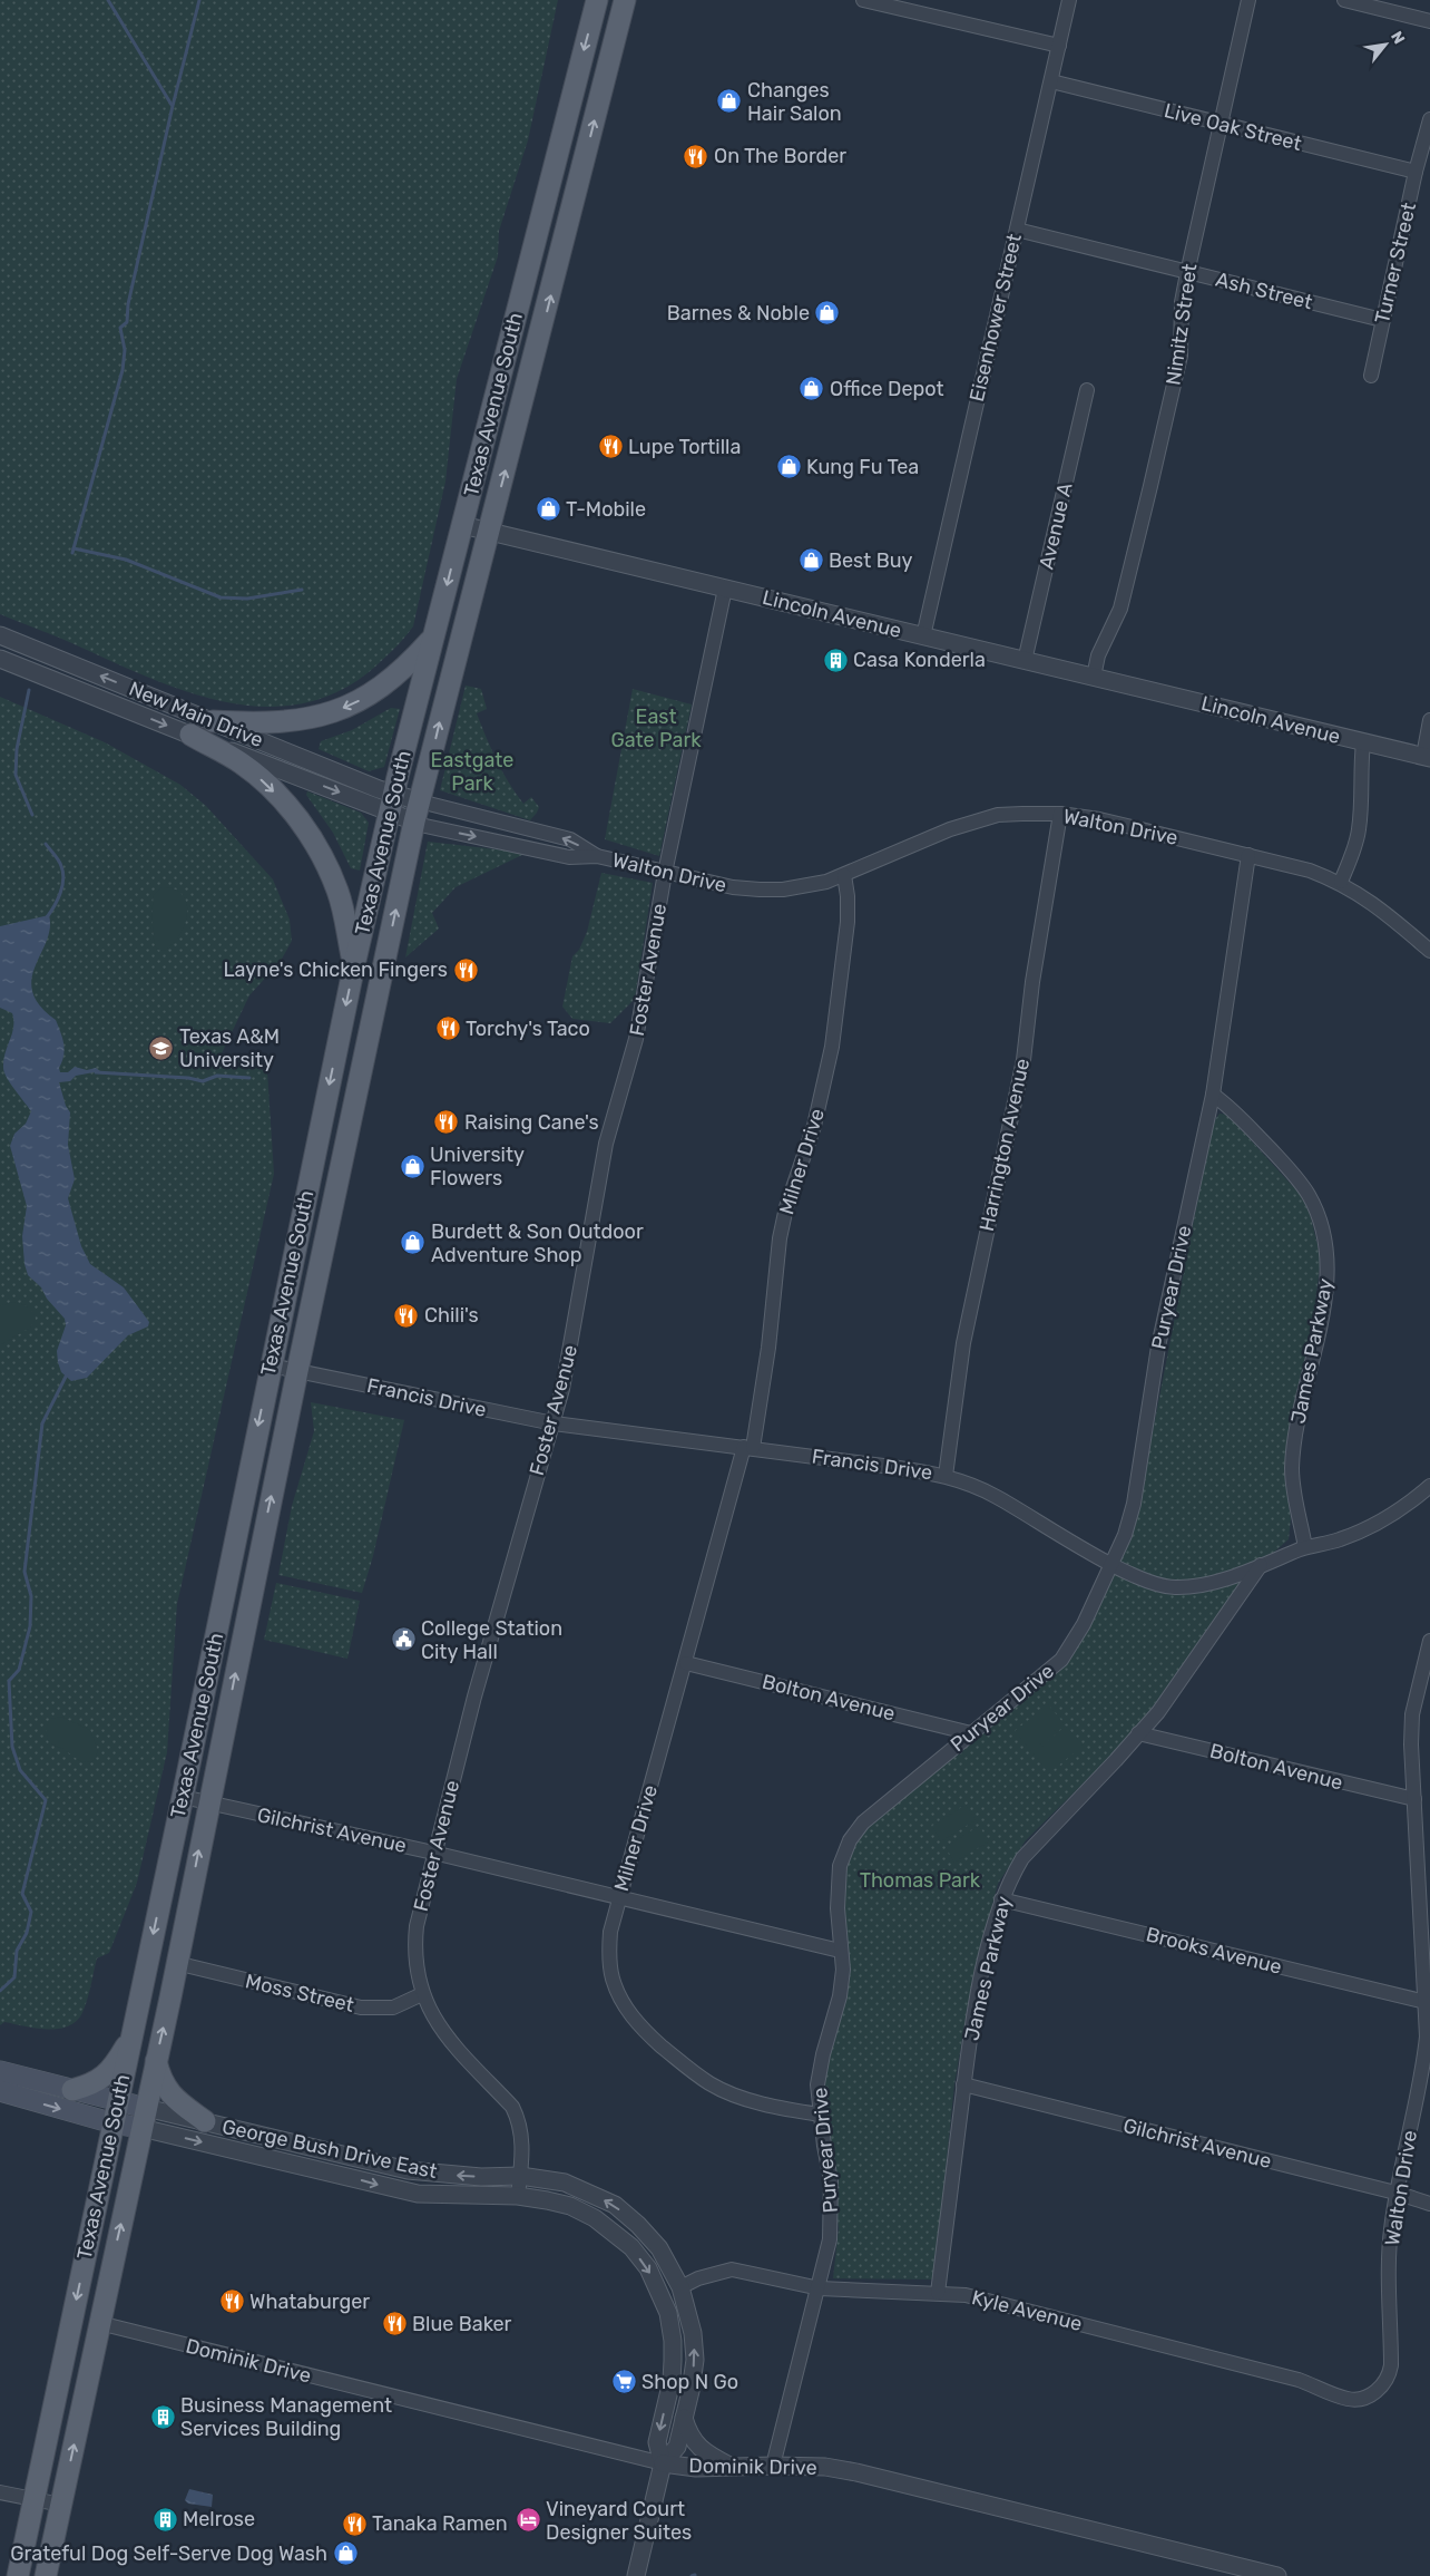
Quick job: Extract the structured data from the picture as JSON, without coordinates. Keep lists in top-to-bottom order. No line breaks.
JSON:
{"streets":{"main road":["Texas Avenue South","George Bush Drive East"],"street":["Live Oak Street","Turner Street","Ash Street","Eisenhower Street","Nimitz Street","Avenue A","Lincoln Avenue","New Main Drive","Walton Drive","Foster Avenue","Harrington Avenue","Milner Drive","Puryear Drive","James Parkway","Francis Drive","Bolton Avenue","Gilchrist Avenue","Brooks Avenue","Moss Street","Kyle Avenue","Dominik Drive"]},"crossings":[["Live Oak Street","Turner Street"],["Live Oak Street","Eisenhower Street"],["Live Oak Street","Nimitz Street"],["Turner Street","Ash Street"],["Ash Street","Eisenhower Street"],["Ash Street","Nimitz Street"],["Eisenhower Street","Lincoln Avenue"],["Nimitz Street","Lincoln Avenue"],["Texas Avenue South","Lincoln Avenue"],["Texas Avenue South","New Main Drive"],["Texas Avenue South","Walton Drive"],["Texas Avenue South","Francis Drive"],["Texas Avenue South","Gilchrist Avenue"],["Texas Avenue South","Moss Street"],["Texas Avenue South","George Bush Drive East"],["Texas Avenue South","Dominik Drive"],["Avenue A","Lincoln Avenue"],["Lincoln Avenue","Foster Avenue"],["Walton Drive","Foster Avenue"],["Walton Drive","Harrington Avenue"],["Walton Drive","Milner Drive"],["Walton Drive","Puryear Drive"],["Walton Drive","Bolton Avenue"],["Walton Drive","Gilchrist Avenue"],["Walton Drive","Brooks Avenue"],["Walton Drive","Kyle Avenue"],["Foster Avenue","Francis Drive"],["Foster Avenue","Gilchrist Avenue"],["Foster Avenue","Moss Street"],["Foster Avenue","George Bush Drive East"],["Harrington Avenue","Francis Drive"],["Milner Drive","Puryear Drive"],["Milner Drive","Francis Drive"],["Milner Drive","Bolton Avenue"],["Milner Drive","Gilchrist Avenue"],["Puryear Drive","James Parkway"],["Puryear Drive","Francis Drive"],["Puryear Drive","Bolton Avenue"],["Puryear Drive","Gilchrist Avenue"],["Puryear Drive","Kyle Avenue"],["Puryear Drive","Dominik Drive"],["James Parkway","Francis Drive"],["James Parkway","Bolton Avenue"],["James Parkway","Gilchrist Avenue"],["James Parkway","Brooks Avenue"],["James Parkway","Kyle Avenue"],["George Bush Drive East","Kyle Avenue"],["George Bush Drive East","Dominik Drive"]],"parks":["East Gate Park","Eastgate Park","Thomas Park"],"places":{"shop":["Changes Hair Salon","Barnes & Noble","Office Depot","Kung Fu Tea","T-Mobile","Best Buy","University Flowers","Burdett & Son Outdoor Adventure Shop","Grateful Dog Self-Serve Dog Wash"],"restaurant":["On The Border","Lupe Tortilla","Layne's Chicken Fingers","Torchy's Taco","Raising Cane's","Chili's","Whataburger","Blue Baker","Tanaka Ramen"],"building":["Casa Konderla","Business Management Services Building","Melrose"],"school or university":["Texas A&M University"],"public building":["College Station City Hall"],"supermarket":["Shop N Go"],"hotel":["Vineyard Court Designer Suites"]},"north":"top right"}
